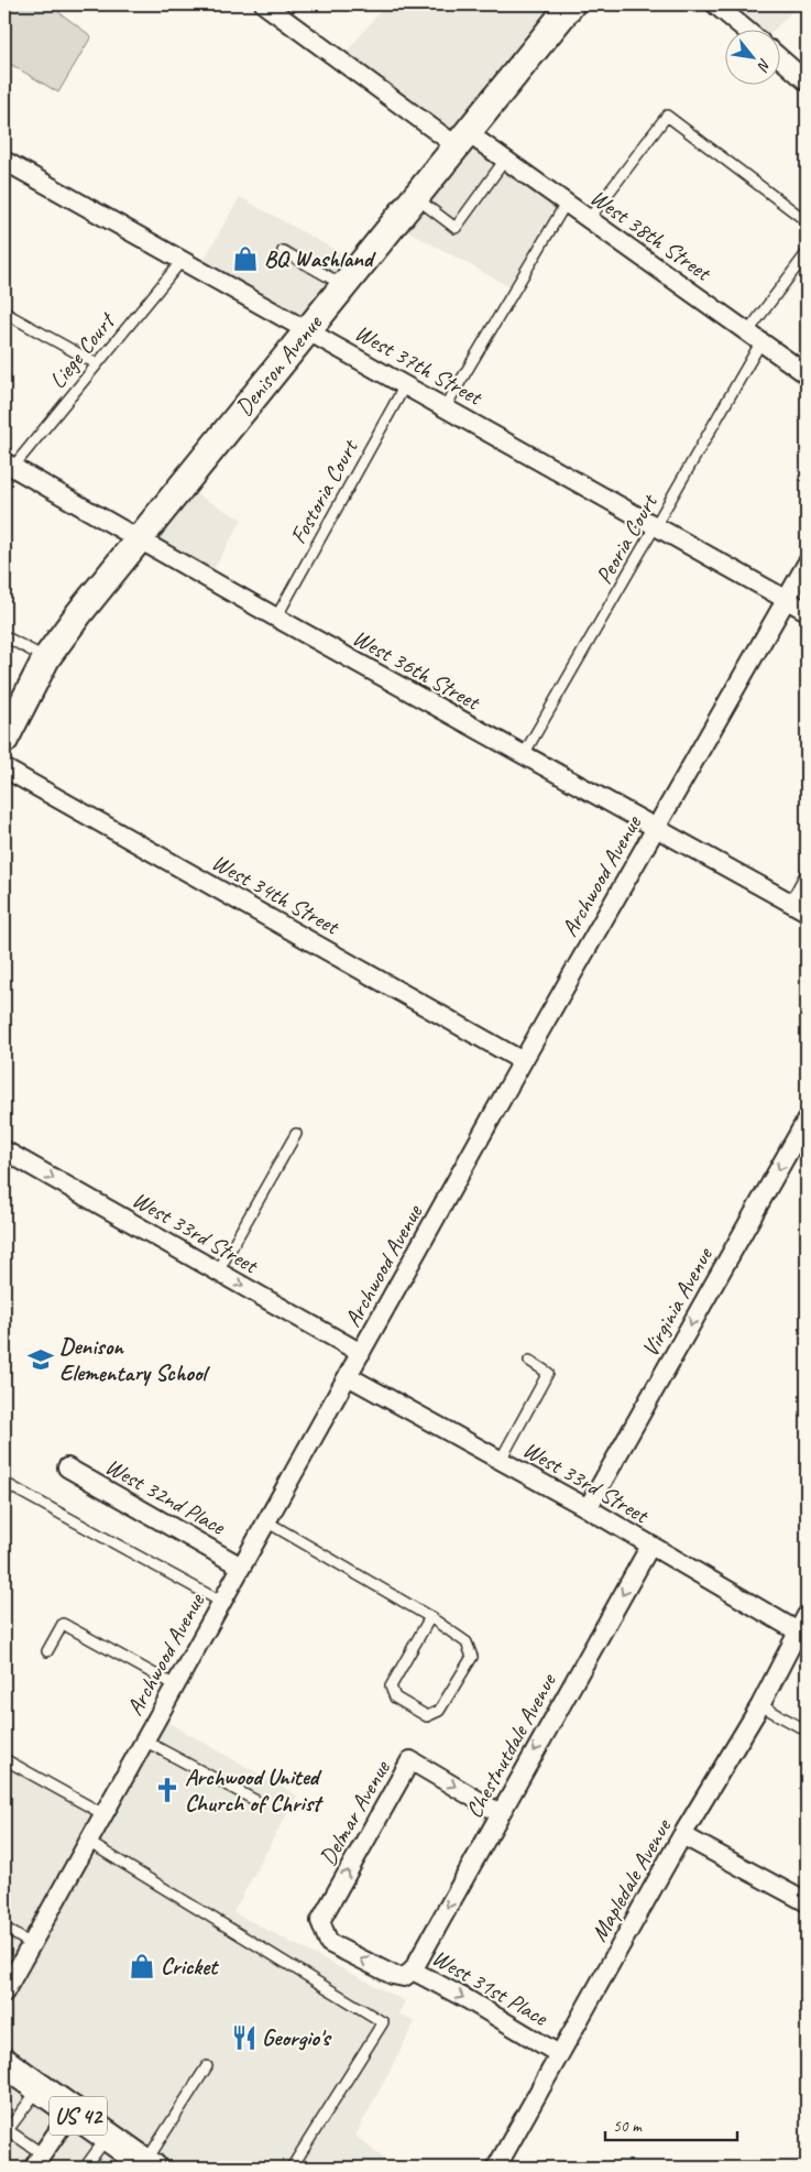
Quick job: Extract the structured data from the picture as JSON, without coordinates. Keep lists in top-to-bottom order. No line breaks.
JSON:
{"streets":{"main road":["Denison Avenue","US 42"],"street":["West 38th Street","West 37th Street","West 36th Street","Archwood Avenue","West 34th Street","West 33rd Street","Virginia Avenue","West 32nd Place","Chestnutdale Avenue","Delmar Avenue","Mapledale Avenue","West 31st Place"],"lane":["Liege Court","Fostoria Court","Peoria Court"]},"crossings":[["West 38th Street","Denison Avenue"],["West 38th Street","Peoria Court"],["Liege Court","West 37th Street"],["Liege Court","West 36th Street"],["West 37th Street","Denison Avenue"],["West 37th Street","Fostoria Court"],["West 37th Street","Peoria Court"],["West 37th Street","Archwood Avenue"],["Denison Avenue","West 36th Street"],["Fostoria Court","West 36th Street"],["Peoria Court","West 36th Street"],["West 36th Street","Archwood Avenue"],["Archwood Avenue","West 34th Street"],["Archwood Avenue","West 33rd Street"],["Archwood Avenue","West 32nd Place"],["West 33rd Street","Virginia Avenue"],["West 33rd Street","Chestnutdale Avenue"],["West 33rd Street","Mapledale Avenue"],["Chestnutdale Avenue","Delmar Avenue"],["Chestnutdale Avenue","West 31st Place"],["Delmar Avenue","West 31st Place"],["Mapledale Avenue","West 31st Place"]],"one_way":["West 33rd Street","Virginia Avenue","Chestnutdale Avenue"],"places":{"shop":["BQ Washland","Cricket"],"school or university":["Denison Elementary School"],"church":["Archwood United Church of Christ"],"restaurant":["Georgio's"]},"scale_bar":"50 m","north":"bottom right"}
